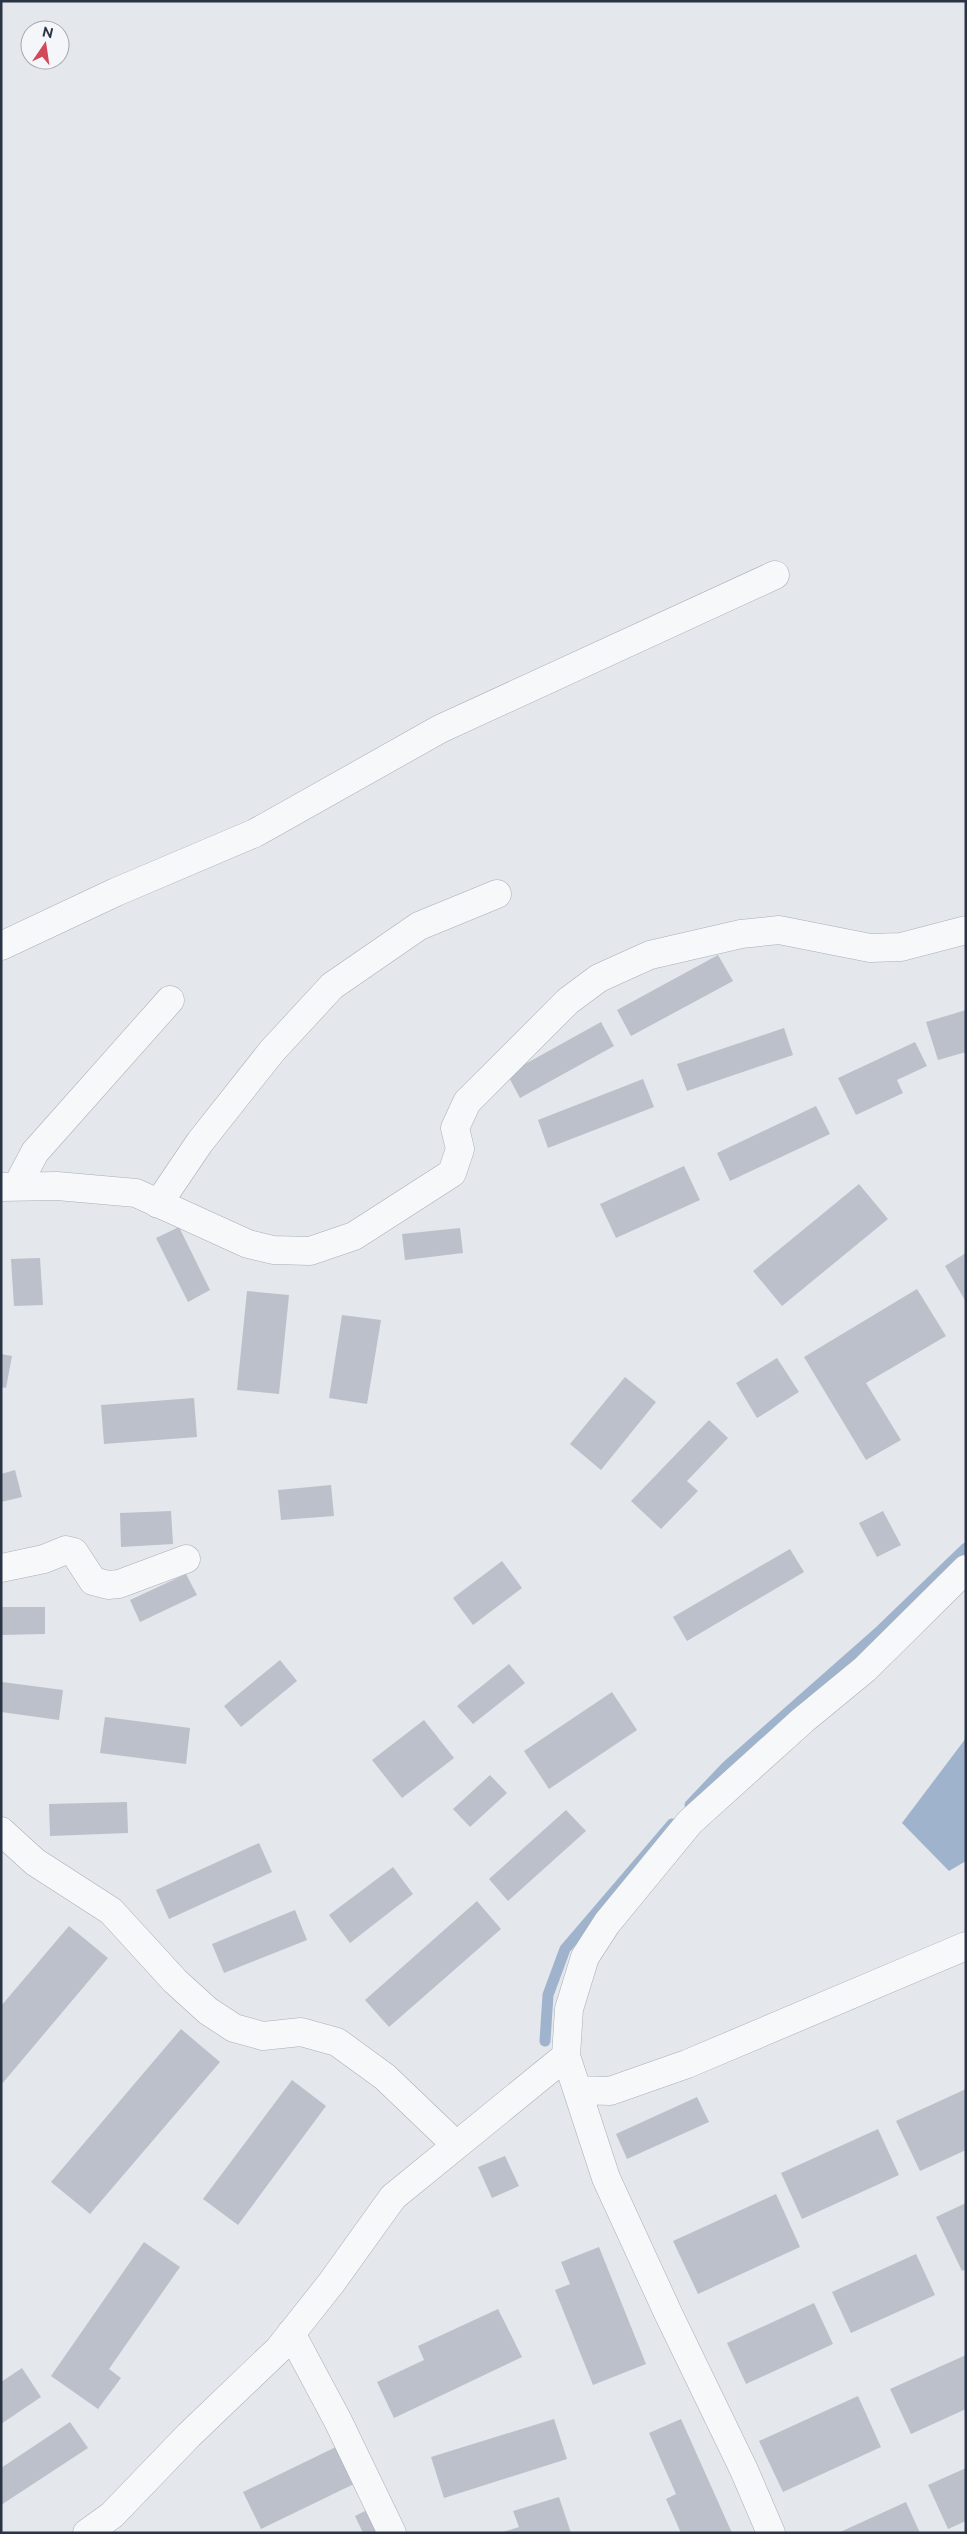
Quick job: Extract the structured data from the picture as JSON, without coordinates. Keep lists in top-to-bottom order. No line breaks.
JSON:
{"north":"top"}
